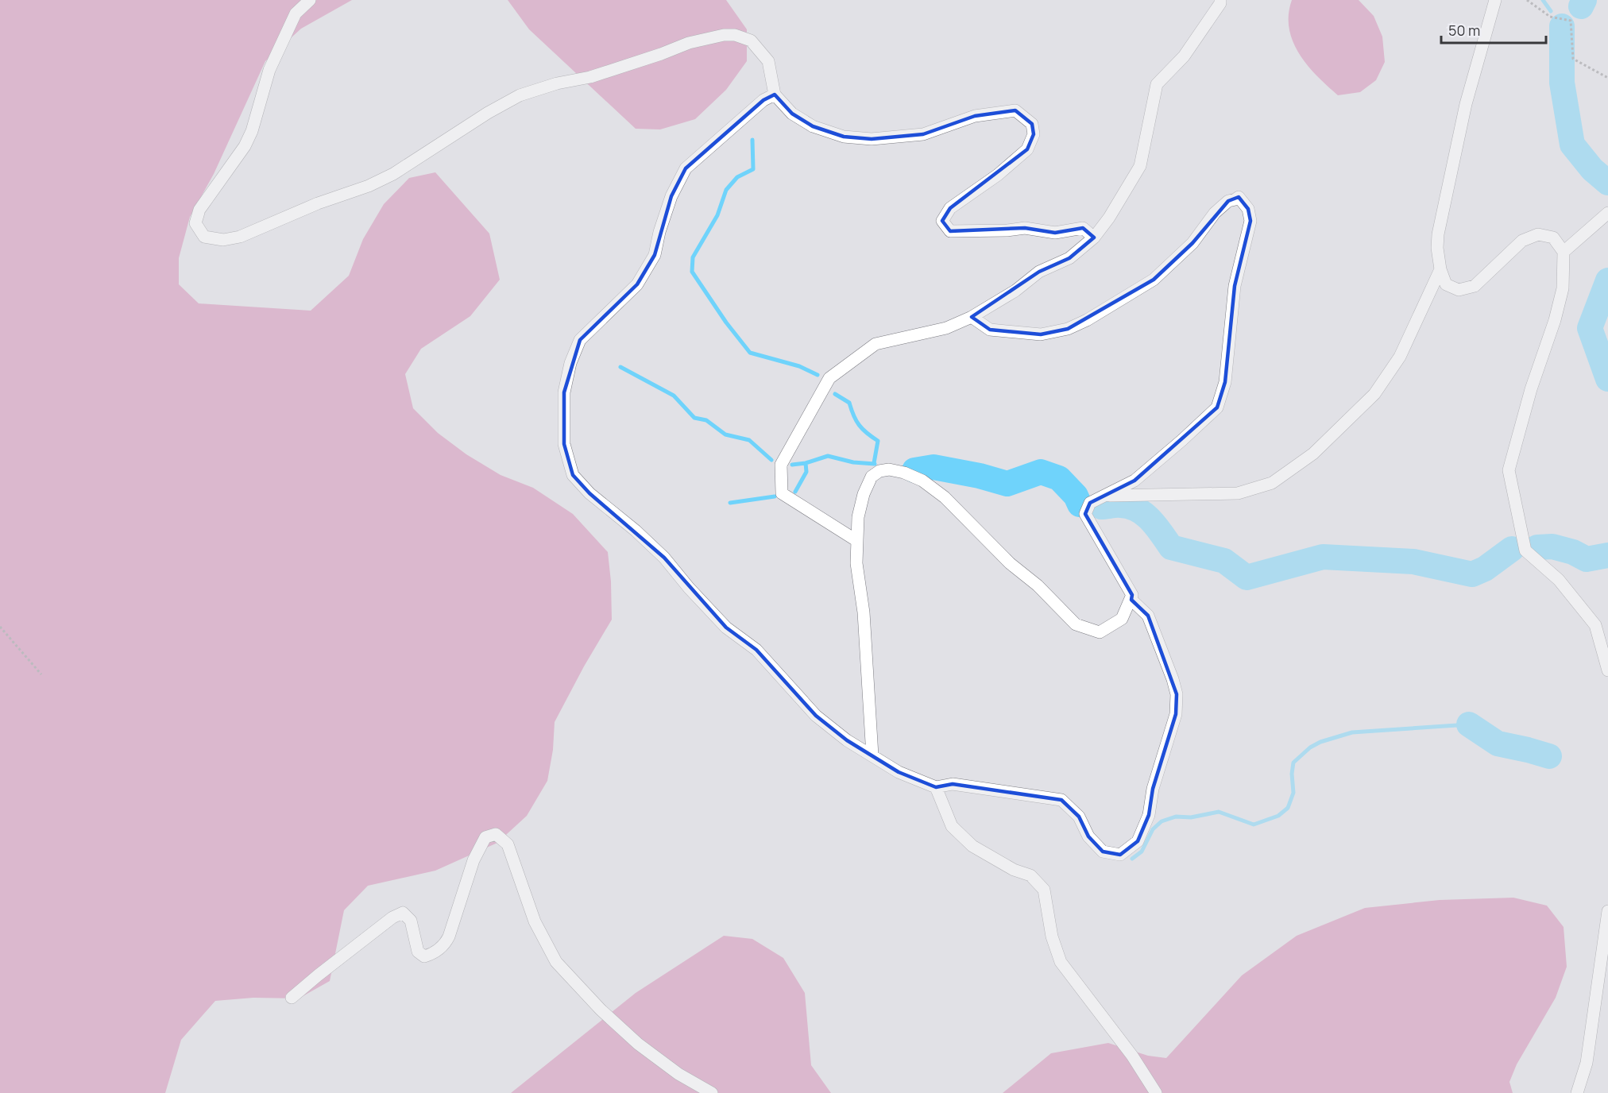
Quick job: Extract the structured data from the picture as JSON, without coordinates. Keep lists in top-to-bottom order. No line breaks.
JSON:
{"scale_bar":"50 m"}
